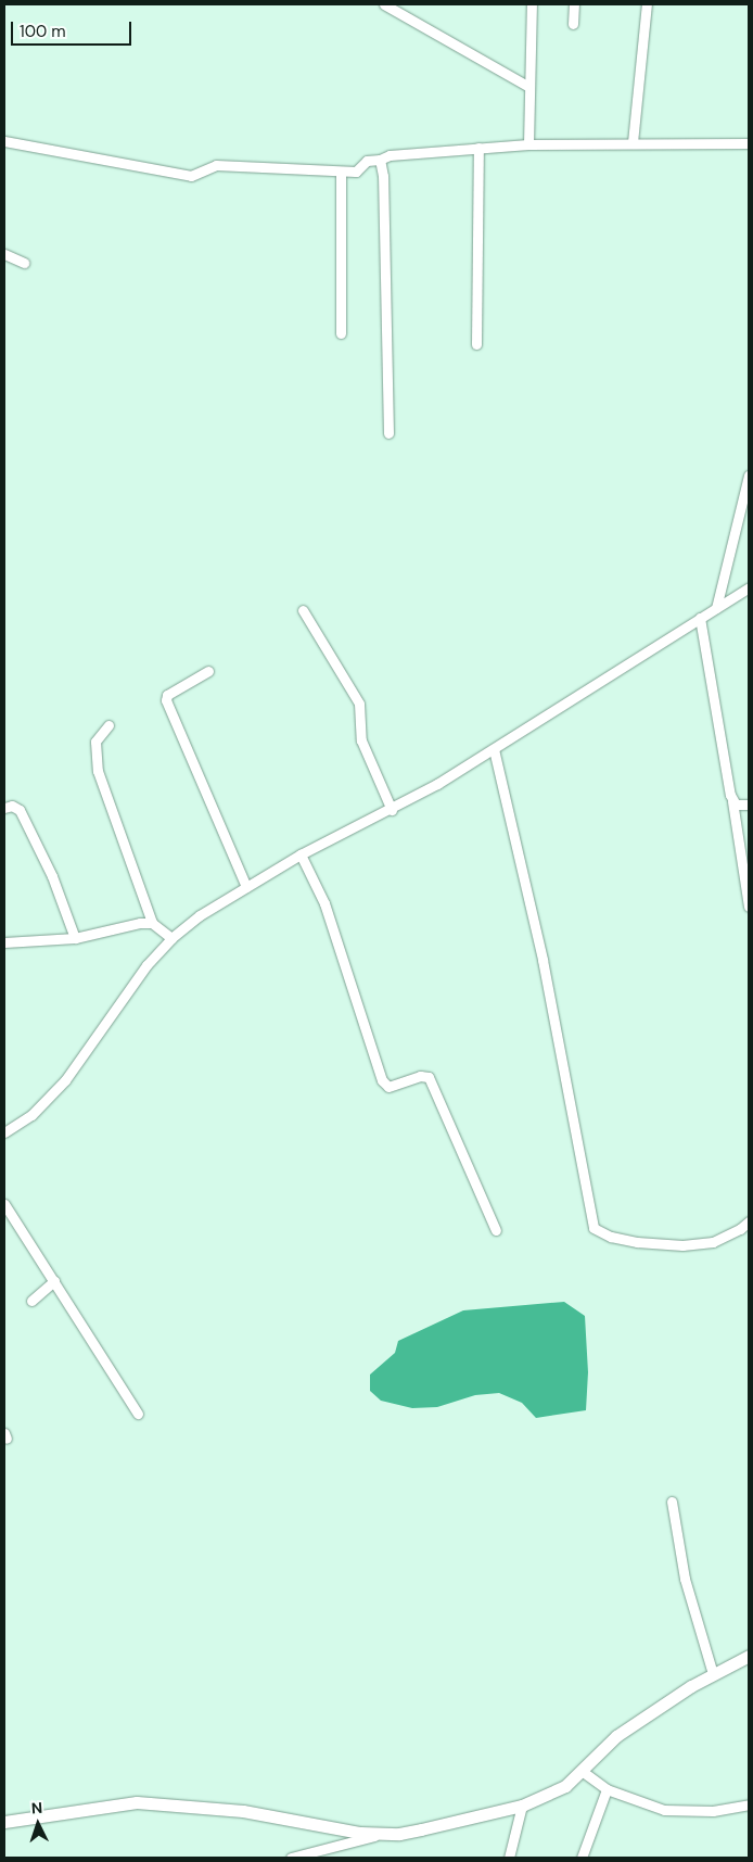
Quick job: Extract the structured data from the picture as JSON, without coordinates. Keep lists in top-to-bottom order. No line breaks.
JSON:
{"scale_bar":"100 m","north":"top"}
